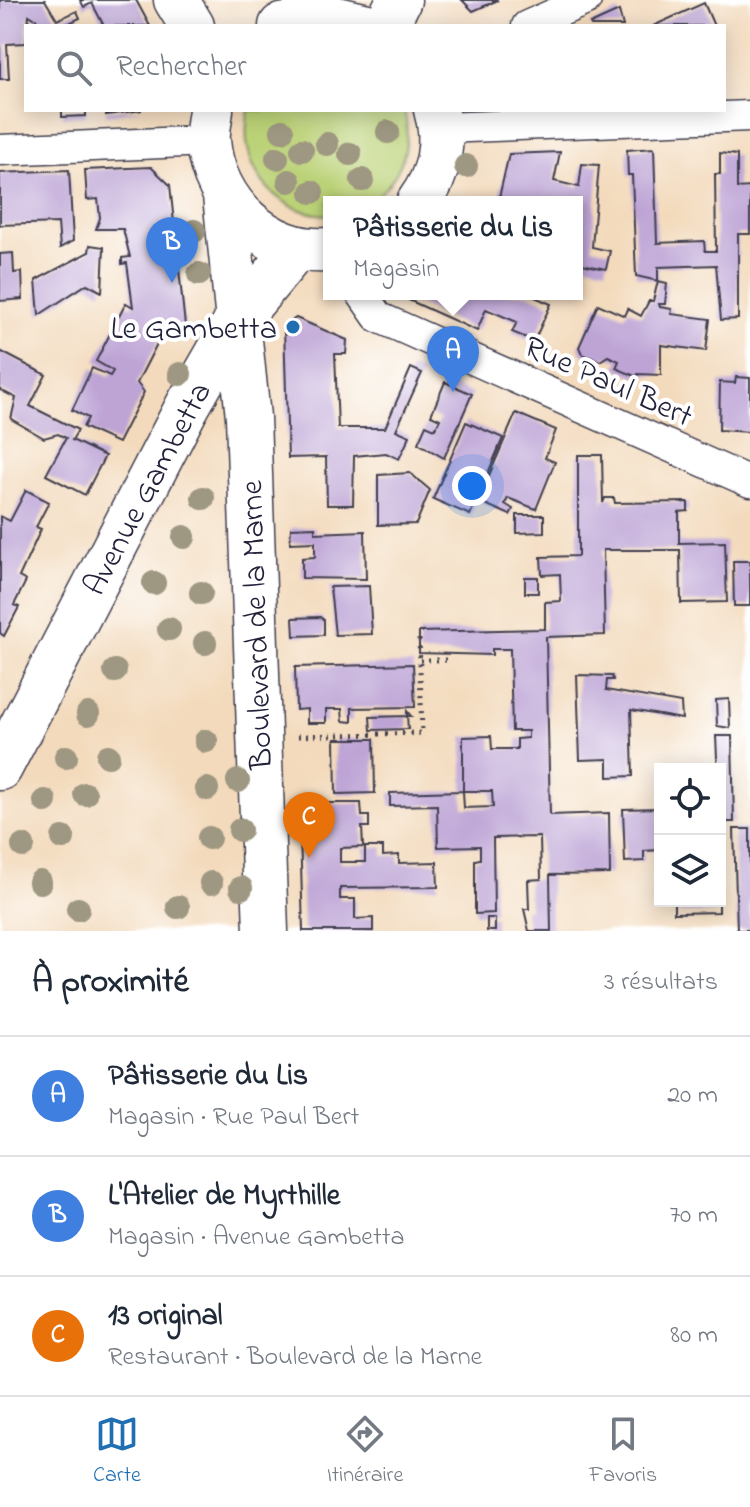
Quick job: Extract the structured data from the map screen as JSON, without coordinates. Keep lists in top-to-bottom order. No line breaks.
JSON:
{"streets":{"street":["Rue Paul Bert","Avenue Gambetta","Boulevard de la Marne"]},"crossings":[["Avenue Gambetta","Boulevard de la Marne"]],"places":["Le Gambetta"],"page":{"search":"Rechercher","popup":["Pâtisserie du Lis","Magasin"],"pins":["B","A","C"],"heading":["À proximité","3 résultats"],"list":[{"mark":"A","name":"Pâtisserie du Lis","note":"Magasin · Rue Paul Bert","value":"20 m"},{"mark":"B","name":"L'Atelier de Myrthille","note":"Magasin · Avenue Gambetta","value":"70 m"},{"mark":"C","name":"13 original","note":"Restaurant · Boulevard de la Marne","value":"80 m"}],"nav":["Carte","Itinéraire","Favoris"]}}
